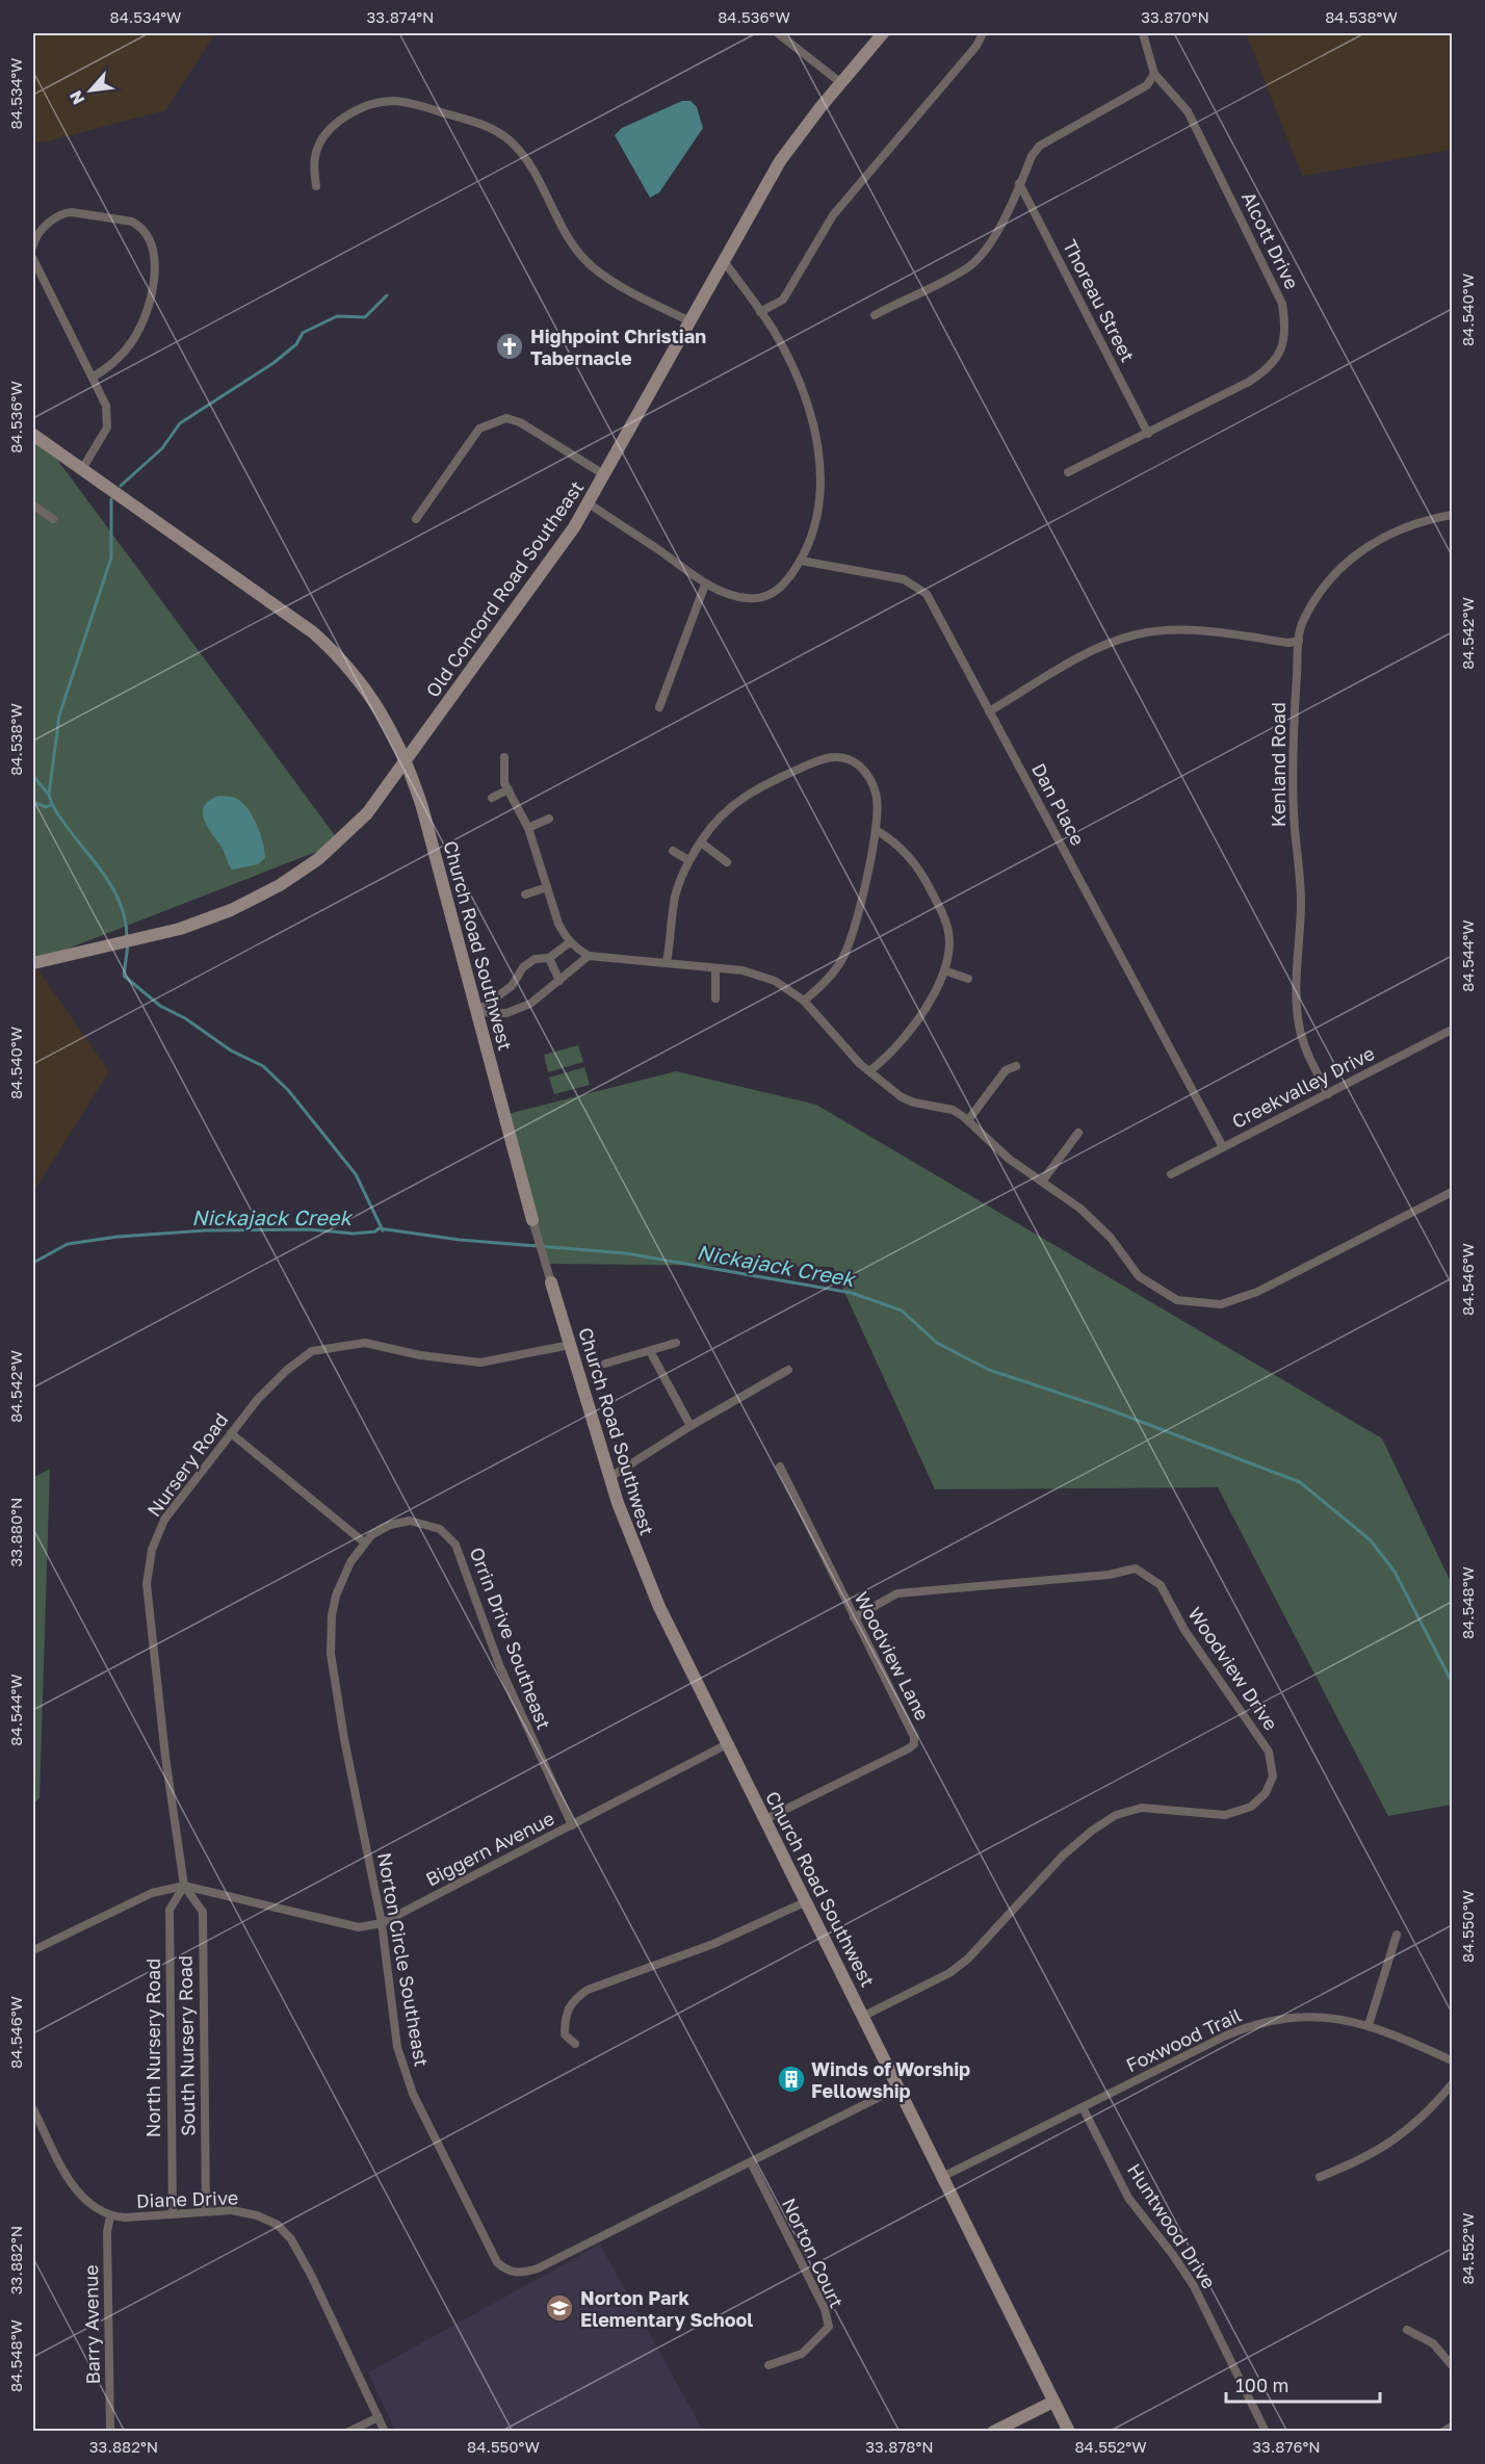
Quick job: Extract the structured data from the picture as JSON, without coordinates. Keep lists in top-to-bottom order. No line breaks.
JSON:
{"streets":{"street":["Alcott Drive","Thoreau Street","Old Concord Road Southeast","Kenland Road","Dan Place","Church Road Southwest","Creekvalley Drive","Nursery Road","Orrin Drive Southeast","Woodview Lane","Woodview Drive","Biggern Avenue","Norton Circle Southeast","Foxwood Trail","South Nursery Road","North Nursery Road","Diane Drive","Huntwood Drive","Norton Court","Barry Avenue"]},"crossings":[["Alcott Drive","Thoreau Street"],["Old Concord Road Southeast","Church Road Southwest"],["Kenland Road","Creekvalley Drive"],["Dan Place","Creekvalley Drive"],["Church Road Southwest","Nursery Road"],["Church Road Southwest","Woodview Lane"],["Church Road Southwest","Woodview Drive"],["Church Road Southwest","Biggern Avenue"],["Church Road Southwest","Norton Circle Southeast"],["Church Road Southwest","Foxwood Trail"],["Nursery Road","Biggern Avenue"],["Nursery Road","South Nursery Road"],["Nursery Road","North Nursery Road"],["Orrin Drive Southeast","Biggern Avenue"],["Orrin Drive Southeast","Norton Circle Southeast"],["Woodview Lane","Woodview Drive"],["Biggern Avenue","Norton Circle Southeast"],["Biggern Avenue","South Nursery Road"],["Biggern Avenue","North Nursery Road"],["Norton Circle Southeast","Norton Court"],["Foxwood Trail","Huntwood Drive"],["South Nursery Road","North Nursery Road"],["South Nursery Road","Diane Drive"],["North Nursery Road","Diane Drive"],["Diane Drive","Barry Avenue"]],"water":["Nickajack Creek"],"places":{"church":["Highpoint Christian Tabernacle"],"building":["Winds of Worship Fellowship"],"school or university":["Norton Park Elementary School"]},"scale_bar":"100 m","north":"bottom left","coordinates":["84.534°W","33.874°N","84.536°W","33.870°N","84.538°W","84.540°W","84.542°W","84.544°W","84.546°W","33.880°N","84.548°W","84.550°W","84.552°W","33.882°N","33.878°N","33.876°N"]}
